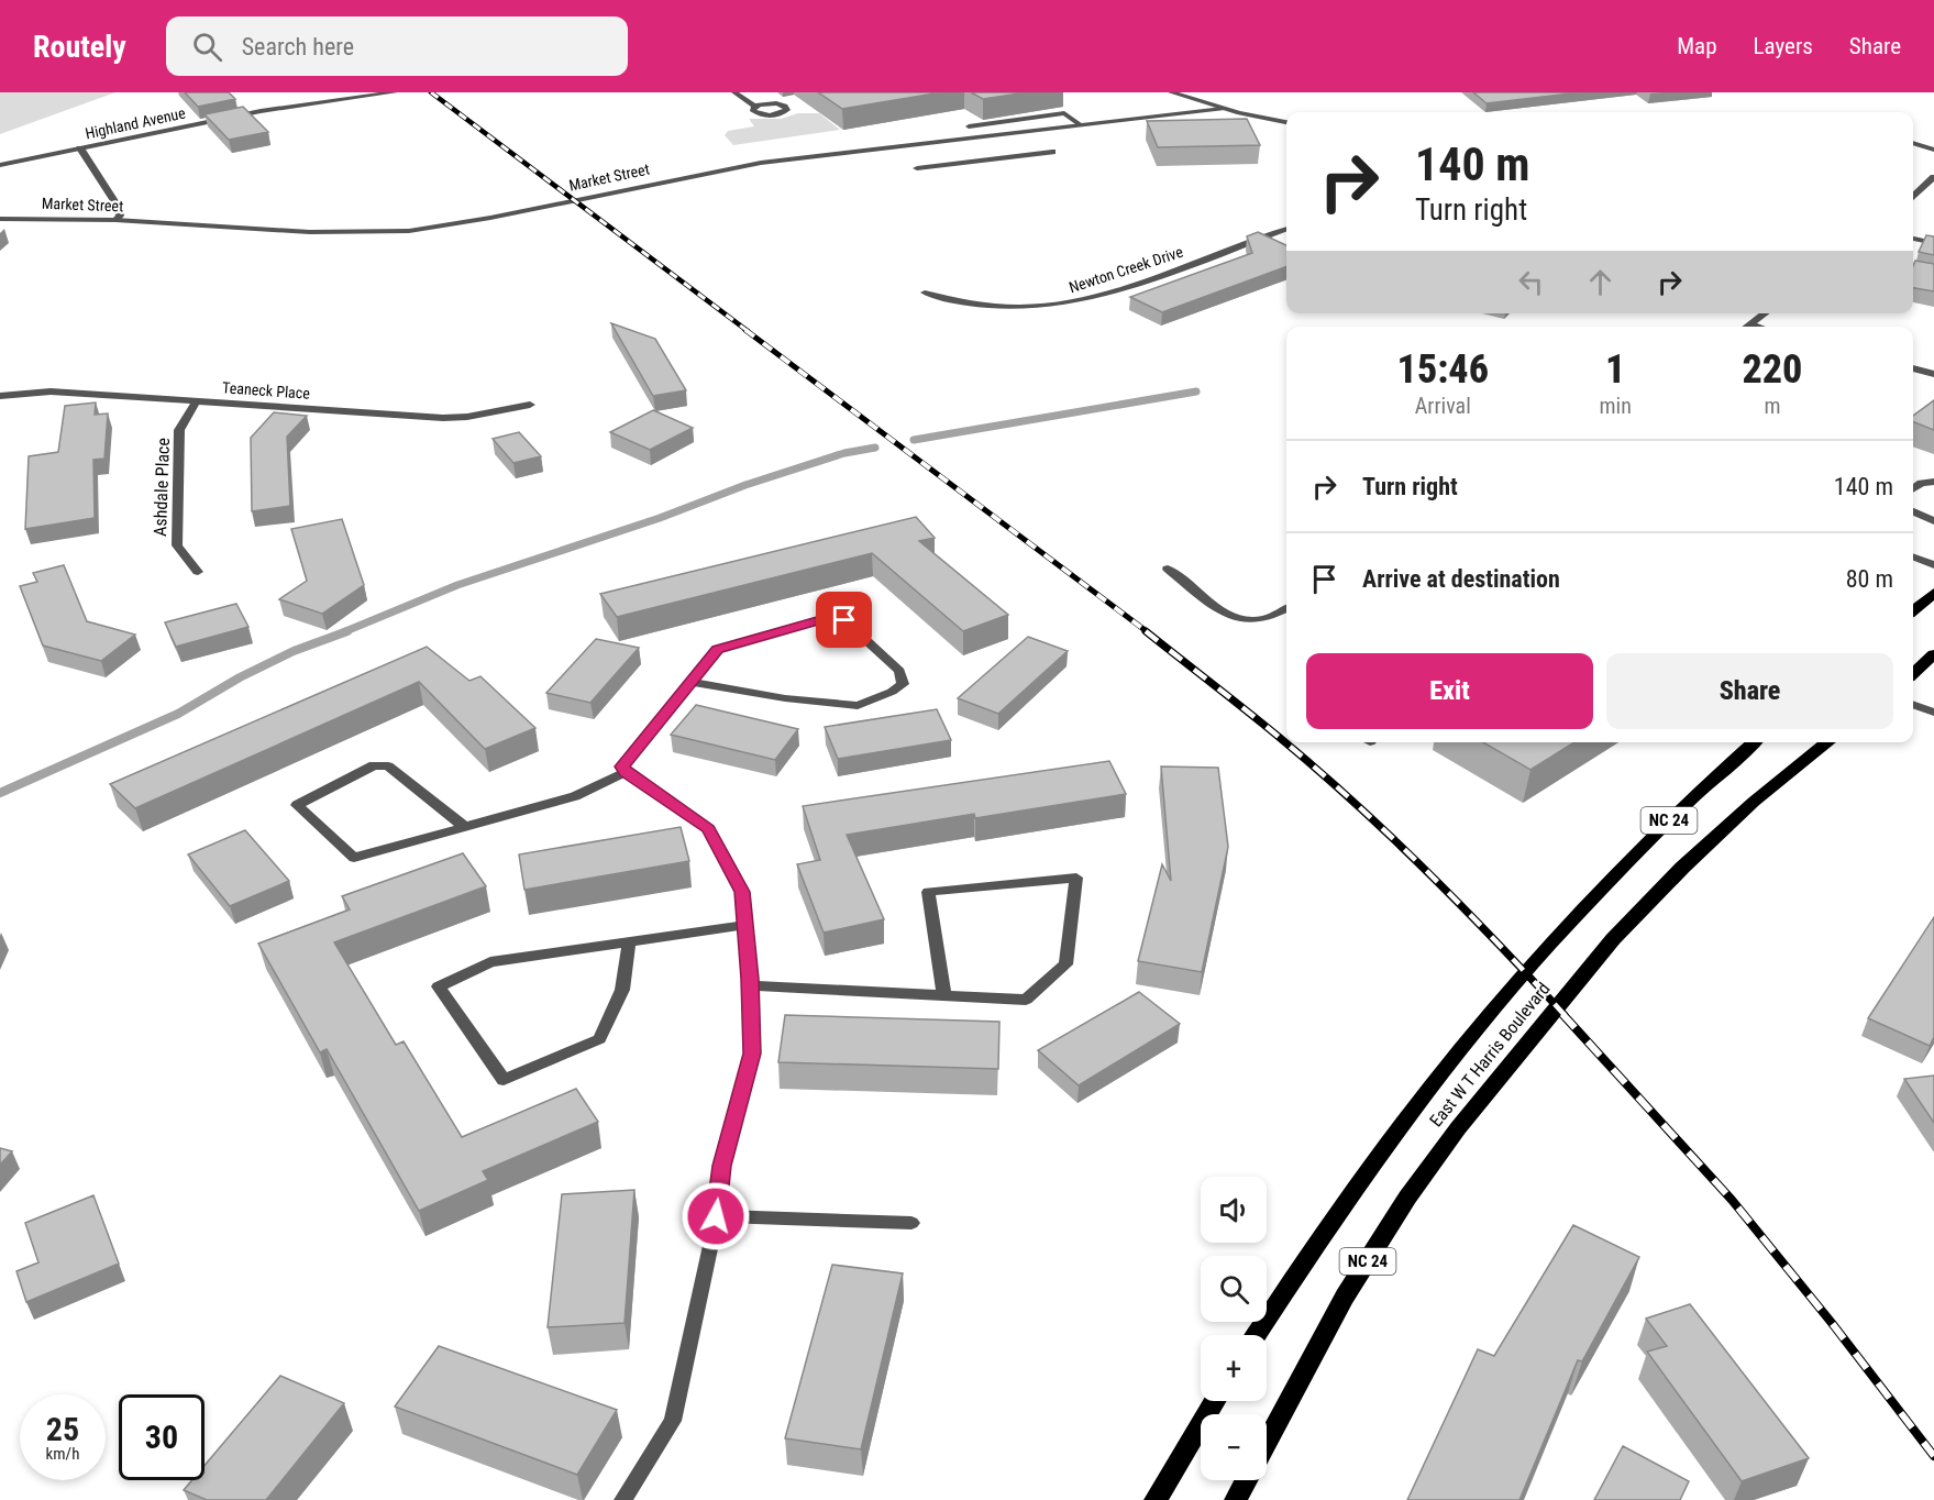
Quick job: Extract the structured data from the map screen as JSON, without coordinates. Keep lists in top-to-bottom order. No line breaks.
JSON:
{"streets":{"main road":["NC 24","East W T Harris Boulevard"],"street":["Highland Avenue","Market Street","Newton Creek Drive","Teaneck Place","Ashdale Place"]},"crossings":[["Teaneck Place","Ashdale Place"]],"page":{"header":"Routely","search":"Search here","nav":["Map","Layers","Share"],"turn":["140 m","Turn right"],"eta":["15:46","Arrival","1","min","220","m"],"list":[{"name":"Turn right","value":"140 m"},{"name":"Arrive at destination","value":"80 m"}],"buttons":["Exit","Share"],"map_buttons":["+","−"],"speed":"25 km/h","limit":"30"}}
